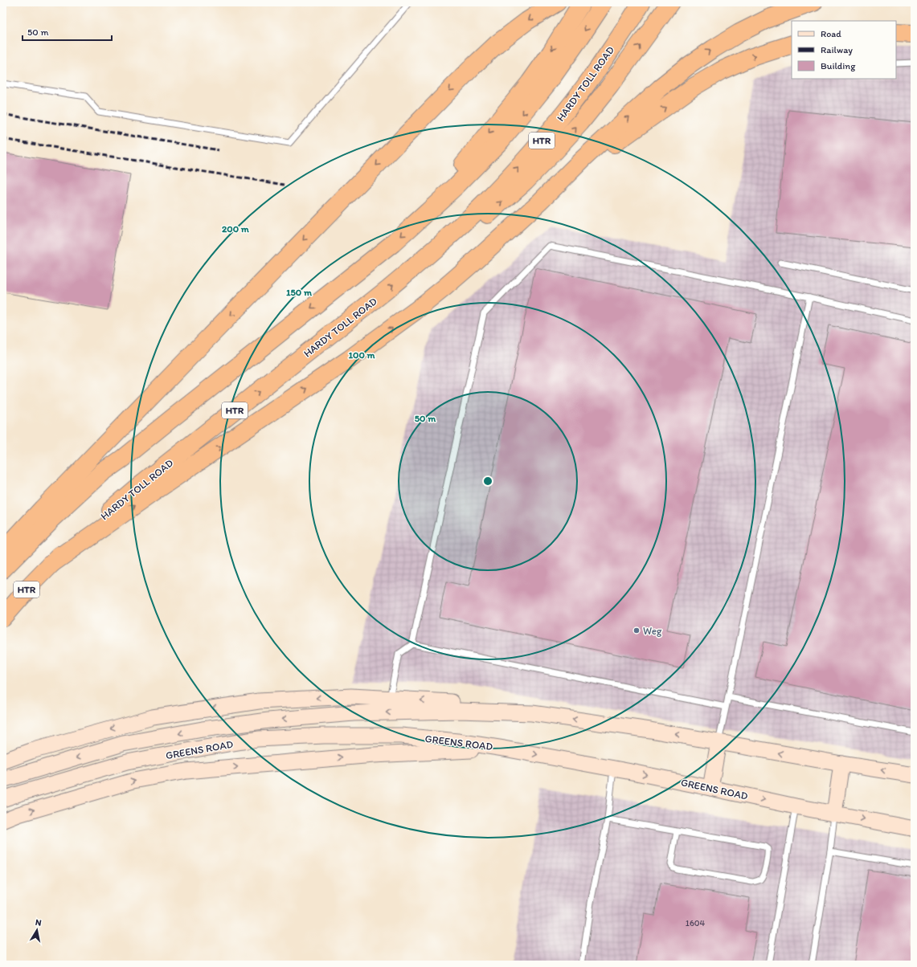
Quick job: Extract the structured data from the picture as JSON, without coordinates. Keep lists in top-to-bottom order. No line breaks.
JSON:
{"streets":{"highway":["HARDY TOLL ROAD","HTR"],"main road":["GREENS ROAD"]},"places":["Weg"],"house_numbers":["1604"],"legend":["Road","Railway","Building"],"scale_bar":"50 m","north":"top","rings":["200 m","150 m","100 m","50 m"]}
